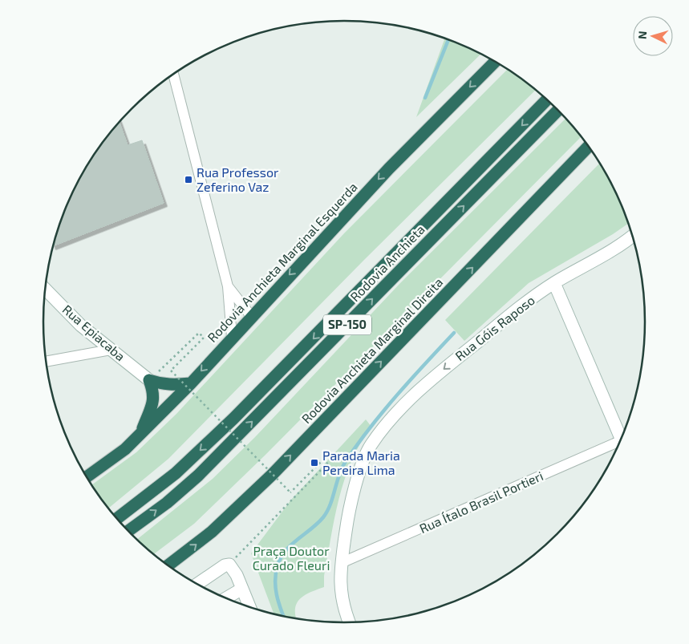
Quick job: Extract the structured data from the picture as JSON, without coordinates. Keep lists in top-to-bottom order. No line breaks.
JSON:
{"streets":{"highway":["Rodovia Anchieta Marginal Esquerda","Rodovia Anchieta","SP-150","Rodovia Anchieta Marginal Direita"],"street":["Rua Góis Raposo","Rua Epiacaba","Rua Ítalo Brasil Portieri"]},"crossings":[["Rua Góis Raposo","Rua Ítalo Brasil Portieri"]],"one_way":["Rodovia Anchieta Marginal Esquerda","Rua Góis Raposo","Rodovia Anchieta Marginal Direita"],"parks":["Praça Doutor Curado Fleuri"],"places":{"transit":["Rua Professor Zeferino Vaz","Parada Maria Pereira Lima"]},"north":"left"}
